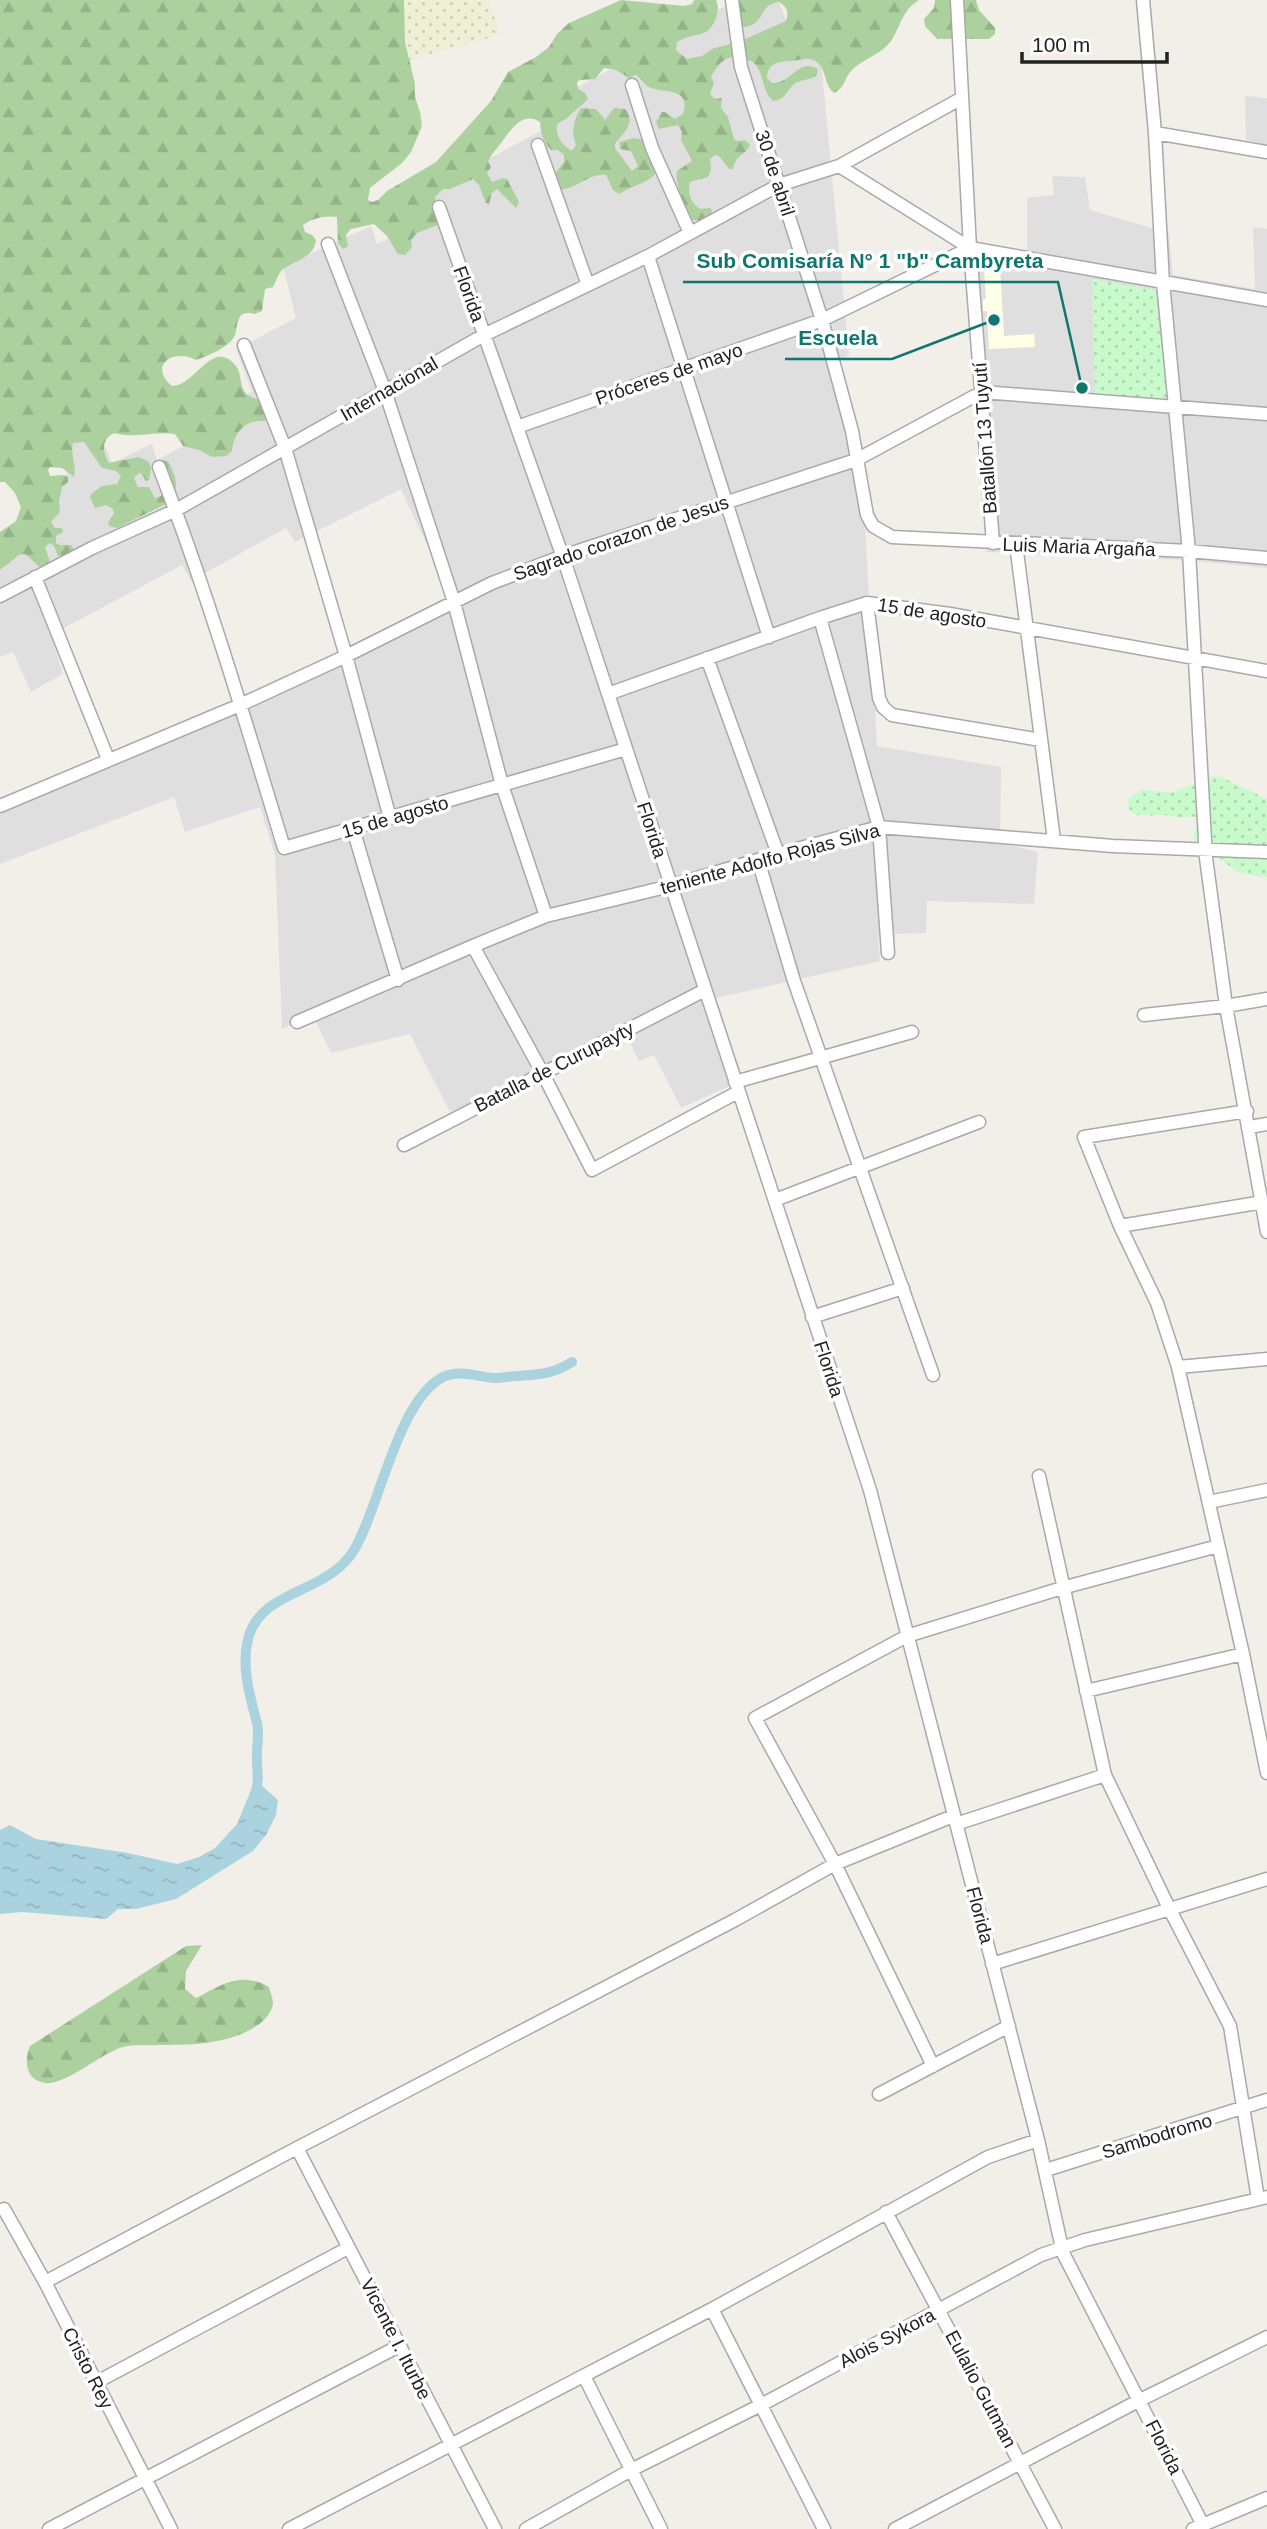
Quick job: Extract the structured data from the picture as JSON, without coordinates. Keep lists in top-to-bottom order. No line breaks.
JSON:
{"streets":{"street":["30 de abril","Florida","Próceres de mayo","Internacional","Batallón 13 Tuyutí","Sagrado corazon de Jesus","Luis Maria Argaña","15 de agosto","teniente Adolfo Rojas Silva","Batalla de Curupayty","Sambodromo","Alois Sykora","Vicente I. Iturbe","Cristo Rey","Eulalio Gutman"]},"crossings":[["30 de abril","Próceres de mayo"],["30 de abril","Internacional"],["30 de abril","Sagrado corazon de Jesus"],["30 de abril","Luis Maria Argaña"],["Florida","Próceres de mayo"],["Florida","Internacional"],["Florida","Sagrado corazon de Jesus"],["Florida","15 de agosto"],["Florida","teniente Adolfo Rojas Silva"],["Florida","Batalla de Curupayty"],["Florida","Sambodromo"],["Florida","Alois Sykora"],["Próceres de mayo","Batallón 13 Tuyutí"],["Internacional","Batallón 13 Tuyutí"],["Batallón 13 Tuyutí","Sagrado corazon de Jesus"],["Batallón 13 Tuyutí","Luis Maria Argaña"],["Sagrado corazon de Jesus","15 de agosto"],["Alois Sykora","Eulalio Gutman"]],"places":["Escuela","Sub Comisaría N° 1 \"b\" Cambyreta"],"scale_bar":"100 m"}
